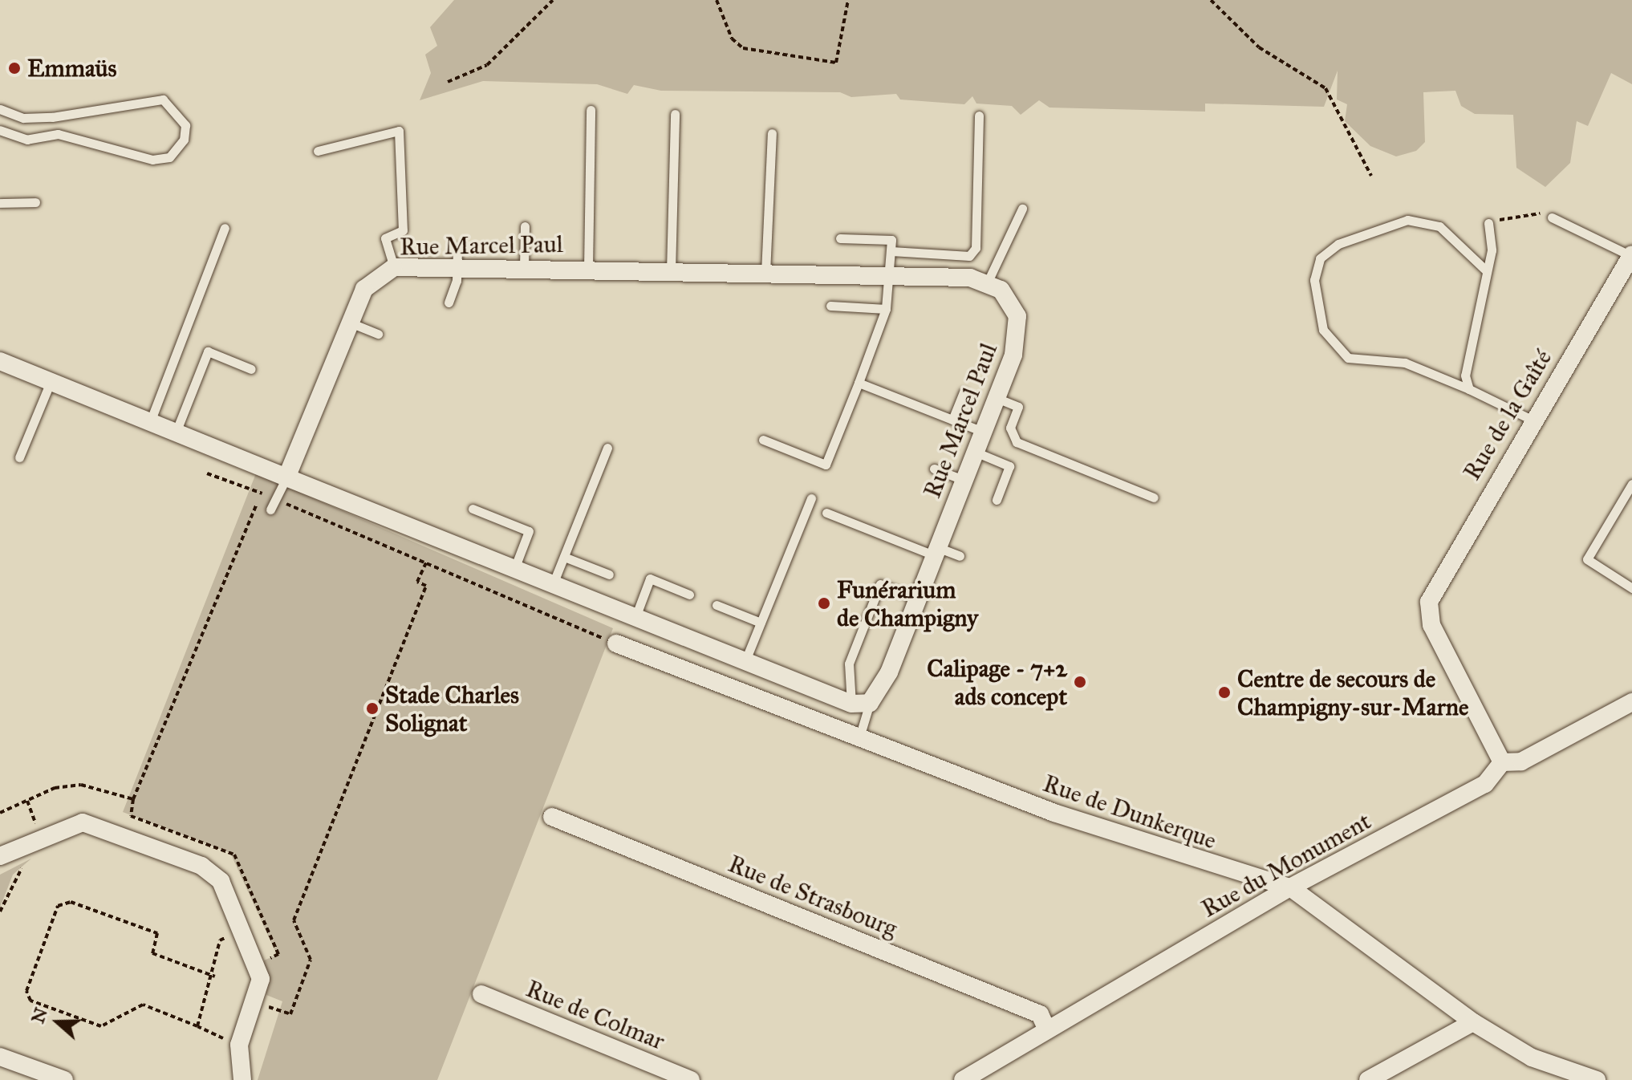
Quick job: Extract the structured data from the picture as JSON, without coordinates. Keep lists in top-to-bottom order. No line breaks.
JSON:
{"streets":{"street":["Rue Marcel Paul","Rue de la Gaîté","Rue de Dunkerque","Rue du Monument","Rue de Strasbourg","Rue de Colmar"]},"crossings":[["Rue de la Gaîté","Rue du Monument"],["Rue de Dunkerque","Rue du Monument"],["Rue du Monument","Rue de Strasbourg"]],"places":["Emmaüs","Funérarium de Champigny","Calipage - 7+2 ads concept","Centre de secours de Champigny-sur-Marne","Stade Charles Solignat"],"north":"left"}
